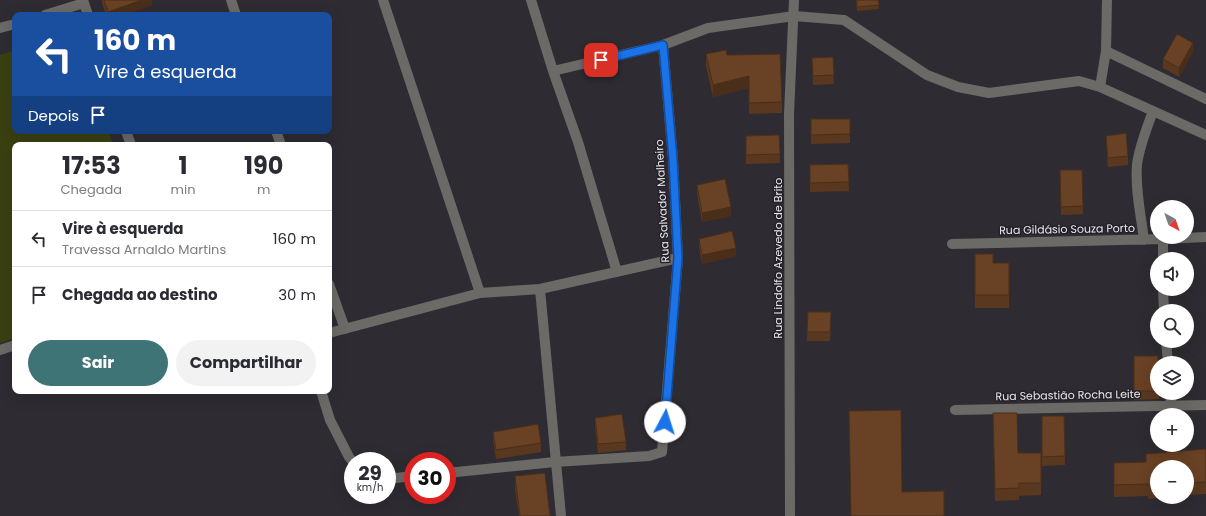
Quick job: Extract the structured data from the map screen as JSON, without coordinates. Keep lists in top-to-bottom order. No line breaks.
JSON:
{"streets":{"street":["Rua Salvador Malheiro","Rua Gildásio Souza Porto","Rua Lindolfo Azevedo de Brito","Rua Sebastião Rocha Leite"]},"north":"bottom right","page":{"turn":["160 m","Vire à esquerda"],"then":"Depois","eta":["17:53","Chegada","1","min","190","m"],"map_buttons":["+","−"],"list":[{"name":"Vire à esquerda","note":"Travessa Arnaldo Martins","value":"160 m"},{"name":"Chegada ao destino","value":"30 m"}],"buttons":["Sair","Compartilhar"],"speed":"29 km/h","limit":"30"}}
